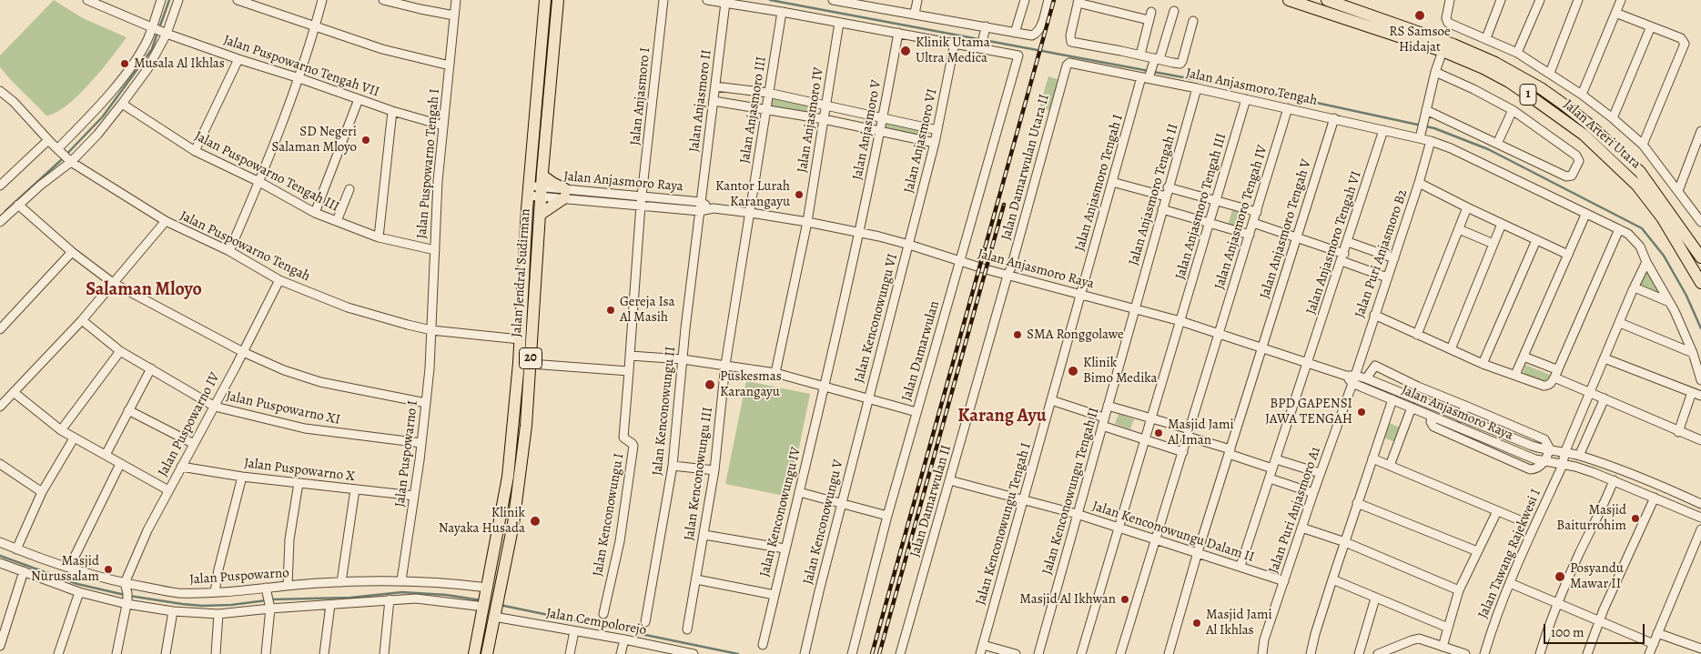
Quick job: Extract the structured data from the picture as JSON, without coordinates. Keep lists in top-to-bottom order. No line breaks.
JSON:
{"streets":{"highway":["1","Jalan Arteri Utara","Jalan Jendral Sudirman","20"],"street":["Jalan Puspowarno Tengah VII","Jalan Anjasmoro Tengah","Jalan Anjasmoro I","Jalan Anjasmoro II","Jalan Anjasmoro III","Jalan Anjasmoro IV","Jalan Anjasmoro V","Jalan Anjasmoro VI","Jalan Puspowarno Tengah I","Jalan Damarwulan Utara II","Jalan Puspowarno Tengah III","Jalan Anjasmoro Raya","Jalan Anjasmoro Tengah I","Jalan Anjasmoro Tengah II","Jalan Anjasmoro Tengah III","Jalan Anjasmoro Tengah IV","Jalan Anjasmoro Tengah V","Jalan Anjasmoro Tengah VI","Jalan Puspowarno Tengah","Jalan Puri Anjasmoro B2","Jalan Kenconowungu VI","Jalan Damarwulan","Jalan Puspowarno XI","Jalan Kenconowungu II","Jalan Puspowarno IV","Jalan Puspowarno I","Jalan Puspowarno X","Jalan Kenconowungu III","Jalan Kenconowungu Tengah II","Jalan Damarwulan II","Jalan Puri Anjasmoro A1","Jalan Kenconowungu IV","Jalan Kenconowungu I","Jalan Kenconowungu V","Jalan Kenconowungu Tengah I","Jalan Kenconowungu Dalam II","Jalan Tawang Rajekwesi I","Jalan Puspowarno","Jalan Cempolorejo"]},"crossings":[["Jalan Puspowarno Tengah VII","Jalan Puspowarno Tengah I"],["Jalan Anjasmoro Tengah","Jalan Damarwulan Utara II"],["Jalan Anjasmoro Tengah","Jalan Anjasmoro Tengah I"],["Jalan Anjasmoro Tengah","Jalan Anjasmoro Tengah II"],["Jalan Anjasmoro Tengah","Jalan Anjasmoro Tengah III"],["Jalan Anjasmoro Tengah","Jalan Anjasmoro Tengah IV"],["Jalan Anjasmoro Tengah","Jalan Anjasmoro Tengah V"],["Jalan Anjasmoro Tengah","Jalan Anjasmoro Tengah VI"],["Jalan Anjasmoro Tengah","Jalan Puri Anjasmoro B2"],["Jalan Anjasmoro I","Jalan Anjasmoro Raya"],["Jalan Anjasmoro II","Jalan Anjasmoro Raya"],["Jalan Anjasmoro II","Jalan Kenconowungu II"],["Jalan Anjasmoro III","Jalan Anjasmoro Raya"],["Jalan Anjasmoro III","Jalan Kenconowungu III"],["Jalan Anjasmoro IV","Jalan Anjasmoro Raya"],["Jalan Anjasmoro V","Jalan Anjasmoro Raya"],["Jalan Anjasmoro VI","Jalan Anjasmoro Raya"],["Jalan Anjasmoro VI","Jalan Kenconowungu VI"],["Jalan Puspowarno Tengah I","Jalan Puspowarno Tengah III"],["Jalan Puspowarno Tengah I","Jalan Puspowarno Tengah"],["Jalan Puspowarno Tengah I","Jalan Puspowarno I"],["Jalan Damarwulan Utara II","Jalan Anjasmoro Raya"],["Jalan Damarwulan Utara II","Jalan Damarwulan II"],["Jalan Anjasmoro Raya","Jalan Anjasmoro Tengah I"],["Jalan Anjasmoro Raya","Jalan Anjasmoro Tengah II"],["Jalan Anjasmoro Raya","Jalan Anjasmoro Tengah III"],["Jalan Anjasmoro Raya","Jalan Anjasmoro Tengah IV"],["Jalan Anjasmoro Raya","Jalan Anjasmoro Tengah V"],["Jalan Anjasmoro Raya","Jalan Anjasmoro Tengah VI"],["Jalan Anjasmoro Raya","Jalan Puri Anjasmoro B2"],["Jalan Anjasmoro Raya","Jalan Jendral Sudirman"],["Jalan Anjasmoro Raya","Jalan Kenconowungu VI"],["Jalan Anjasmoro Raya","Jalan Damarwulan"],["Jalan Anjasmoro Raya","Jalan Kenconowungu II"],["Jalan Anjasmoro Raya","Jalan Kenconowungu III"],["Jalan Anjasmoro Raya","Jalan Kenconowungu Tengah II"],["Jalan Anjasmoro Raya","Jalan Damarwulan II"],["Jalan Anjasmoro Raya","Jalan Puri Anjasmoro A1"],["Jalan Anjasmoro Raya","Jalan Kenconowungu Tengah I"],["Jalan Anjasmoro Raya","Jalan Tawang Rajekwesi I"],["Jalan Anjasmoro Tengah I","Jalan Kenconowungu Tengah I"],["Jalan Anjasmoro Tengah II","Jalan Kenconowungu Tengah II"],["Jalan Anjasmoro Tengah III","Jalan Kenconowungu Dalam II"],["Jalan Anjasmoro Tengah IV","Jalan Kenconowungu Dalam II"],["Jalan Anjasmoro Tengah V","Jalan Kenconowungu Dalam II"],["Jalan Anjasmoro Tengah VI","Jalan Kenconowungu Dalam II"],["Jalan Puspowarno Tengah","Jalan Jendral Sudirman"],["Jalan Puspowarno Tengah","Jalan Puspowarno IV"],["Jalan Puspowarno Tengah","Jalan Puspowarno I"],["Jalan Puri Anjasmoro B2","Jalan Puri Anjasmoro A1"],["Jalan Jendral Sudirman","Jalan Puspowarno"],["Jalan Jendral Sudirman","Jalan Cempolorejo"],["Jalan Kenconowungu VI","Jalan Kenconowungu V"],["Jalan Puspowarno XI","Jalan Puspowarno IV"],["Jalan Puspowarno XI","Jalan Puspowarno I"],["Jalan Puspowarno IV","Jalan Puspowarno X"],["Jalan Puspowarno IV","Jalan Puspowarno"],["Jalan Puspowarno I","Jalan Puspowarno X"],["Jalan Puspowarno I","Jalan Puspowarno"],["Jalan Kenconowungu Tengah II","Jalan Kenconowungu Dalam II"],["Jalan Damarwulan II","Jalan Kenconowungu Dalam II"],["Jalan Puri Anjasmoro A1","Jalan Kenconowungu Dalam II"],["Jalan Kenconowungu Tengah I","Jalan Kenconowungu Dalam II"]],"districts":["Salaman Mloyo","Karang Ayu"],"places":["RS Samsoe Hidajat","Klinik Utama Ultra Medica","Musala Al Ikhlas","SD Negeri Salaman Mloyo","Kantor Lurah Karangayu","Gereja Isa Al Masih","SMA Ronggolawe","Klinik Bimo Medika","Puskesmas Karangayu","BPD GAPENSI JAWA TENGAH","Masjid Jami Al Iman","Masjid Baiturrohim","Klinik Nayaka Husada","Masjid Nurussalam","Posyandu Mawar II","Masjid Al Ikhwan","Masjid Jami Al Ikhlas"],"scale_bar":"100 m"}
